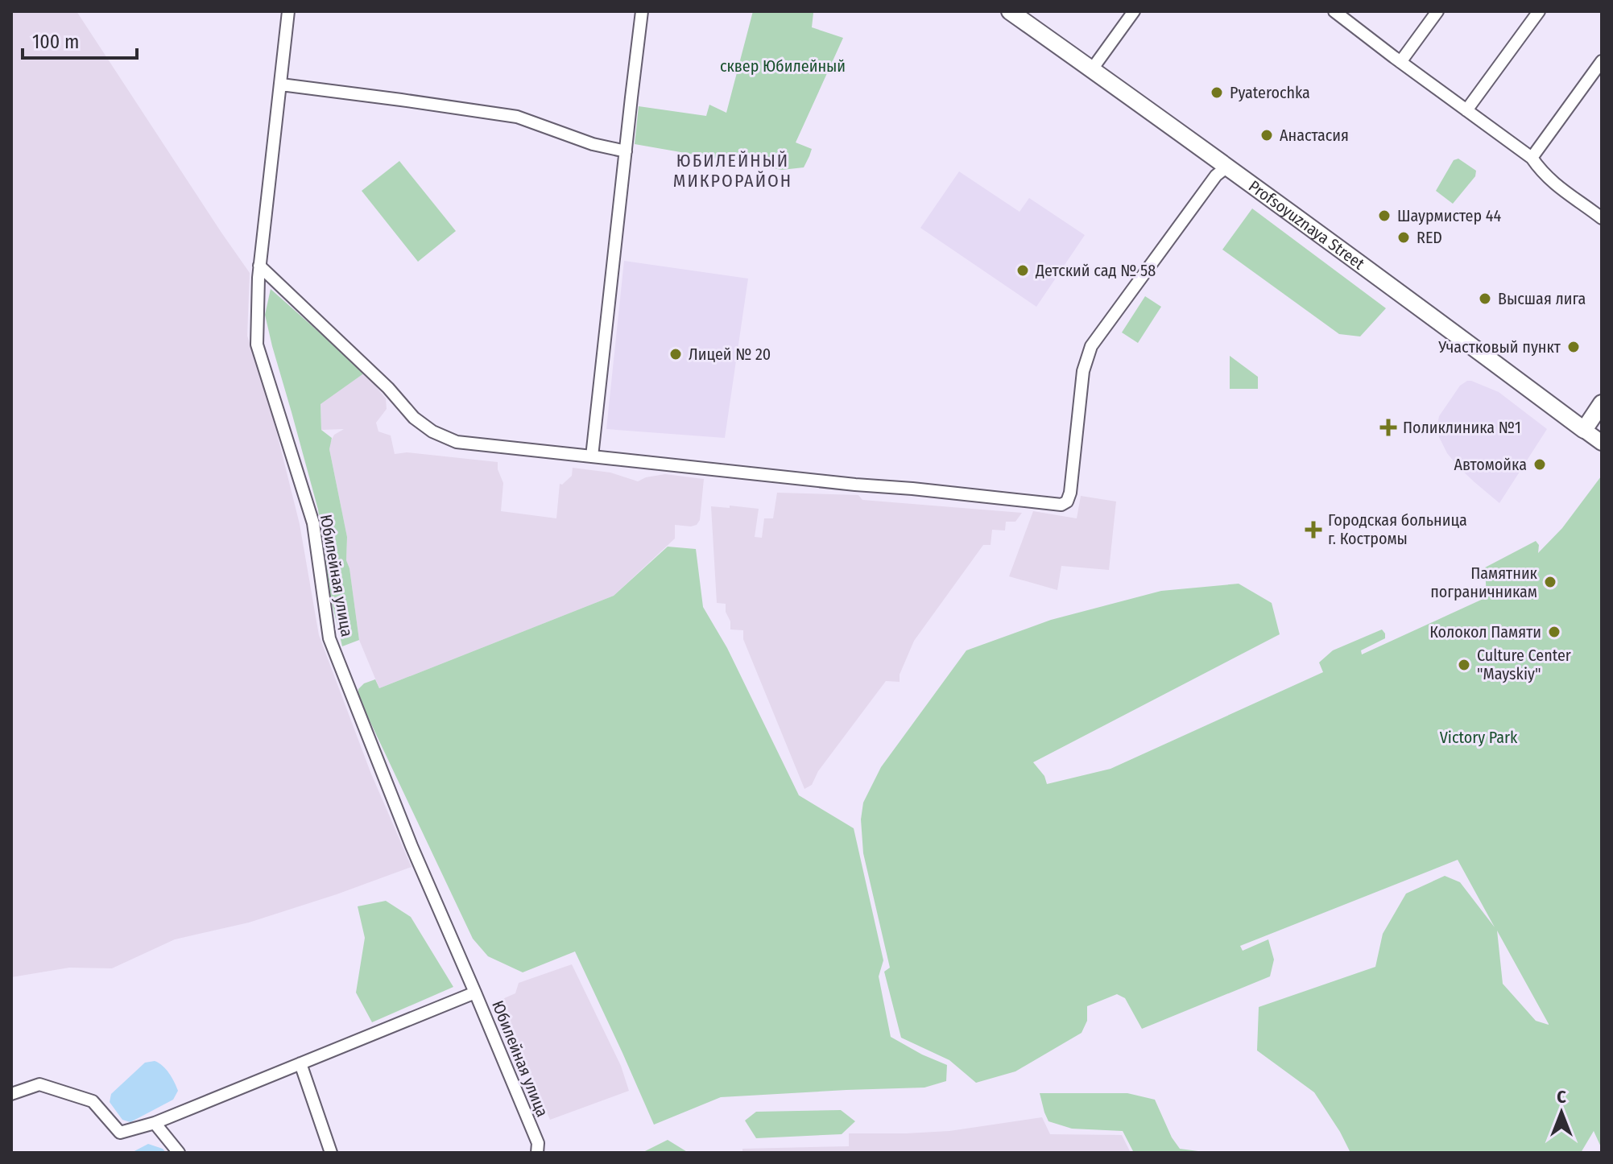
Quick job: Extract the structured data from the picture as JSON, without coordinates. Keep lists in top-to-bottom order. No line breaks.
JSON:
{"streets":{"highway":["Profsoyuznaya Street"],"street":["Юбилейная улица"]},"districts":["ЮБИЛЕЙНЫЙ МИКРОРАЙОН"],"parks":["сквер Юбилейный","Victory Park"],"places":{"other":["Pyaterochka","Анастасия","Шаурмистер 44","RED","Детский сад № 58","Высшая лига","Участковый пункт","Лицей № 20","Автомойка","Памятник пограничникам","Колокол Памяти","Culture Center \"Mayskiy\""],"health":["Поликлиника №1","Городская больница г. Костромы"]},"scale_bar":"100 m","north":"top"}
